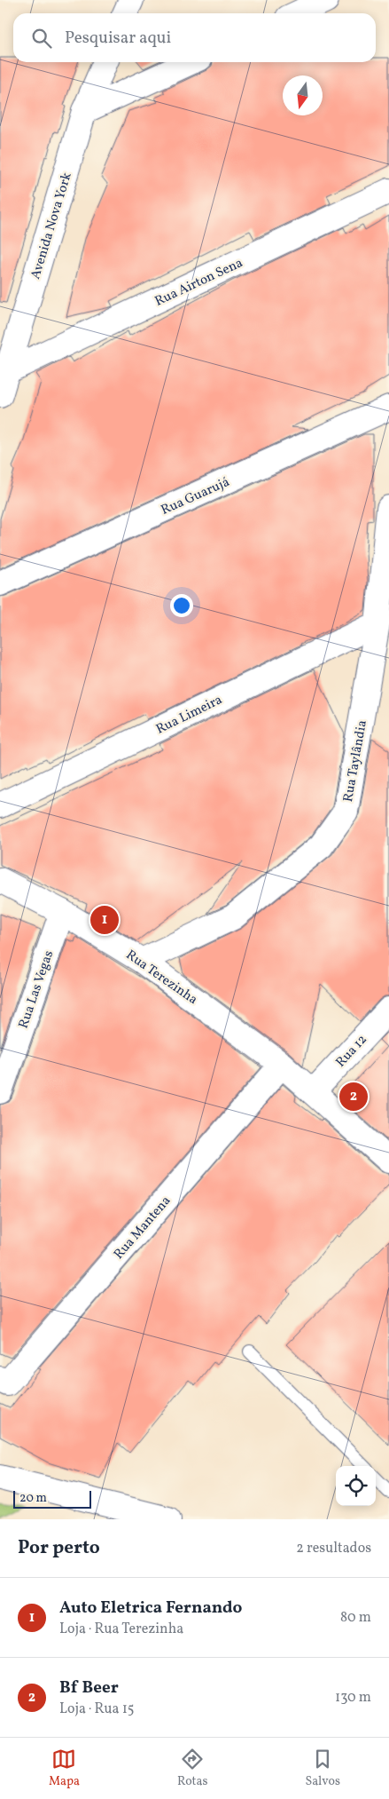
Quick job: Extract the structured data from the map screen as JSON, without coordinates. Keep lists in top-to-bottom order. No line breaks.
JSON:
{"streets":{"street":["Avenida Nova York","Rua Airton Sena","Rua Guarujá","Rua Limeira","Rua Taylândia","Rua Terezinha","Rua Las Vegas","Rua 12","Rua Mantena"]},"crossings":[["Avenida Nova York","Rua Airton Sena"],["Rua Limeira","Rua Taylândia"],["Rua Taylândia","Rua Terezinha"],["Rua Terezinha","Rua Las Vegas"],["Rua Terezinha","Rua 12"],["Rua Terezinha","Rua Mantena"]],"scale_bar":"20 m","north":"bottom","page":{"search":"Pesquisar aqui","pins":["1","2"],"scale":"20 m","heading":["Por perto","2 resultados"],"list":[{"mark":"1","name":"Auto Eletrica Fernando","note":"Loja · Rua Terezinha","value":"80 m"},{"mark":"2","name":"Bf Beer","note":"Loja · Rua 15","value":"130 m"}],"nav":["Mapa","Rotas","Salvos"]}}
